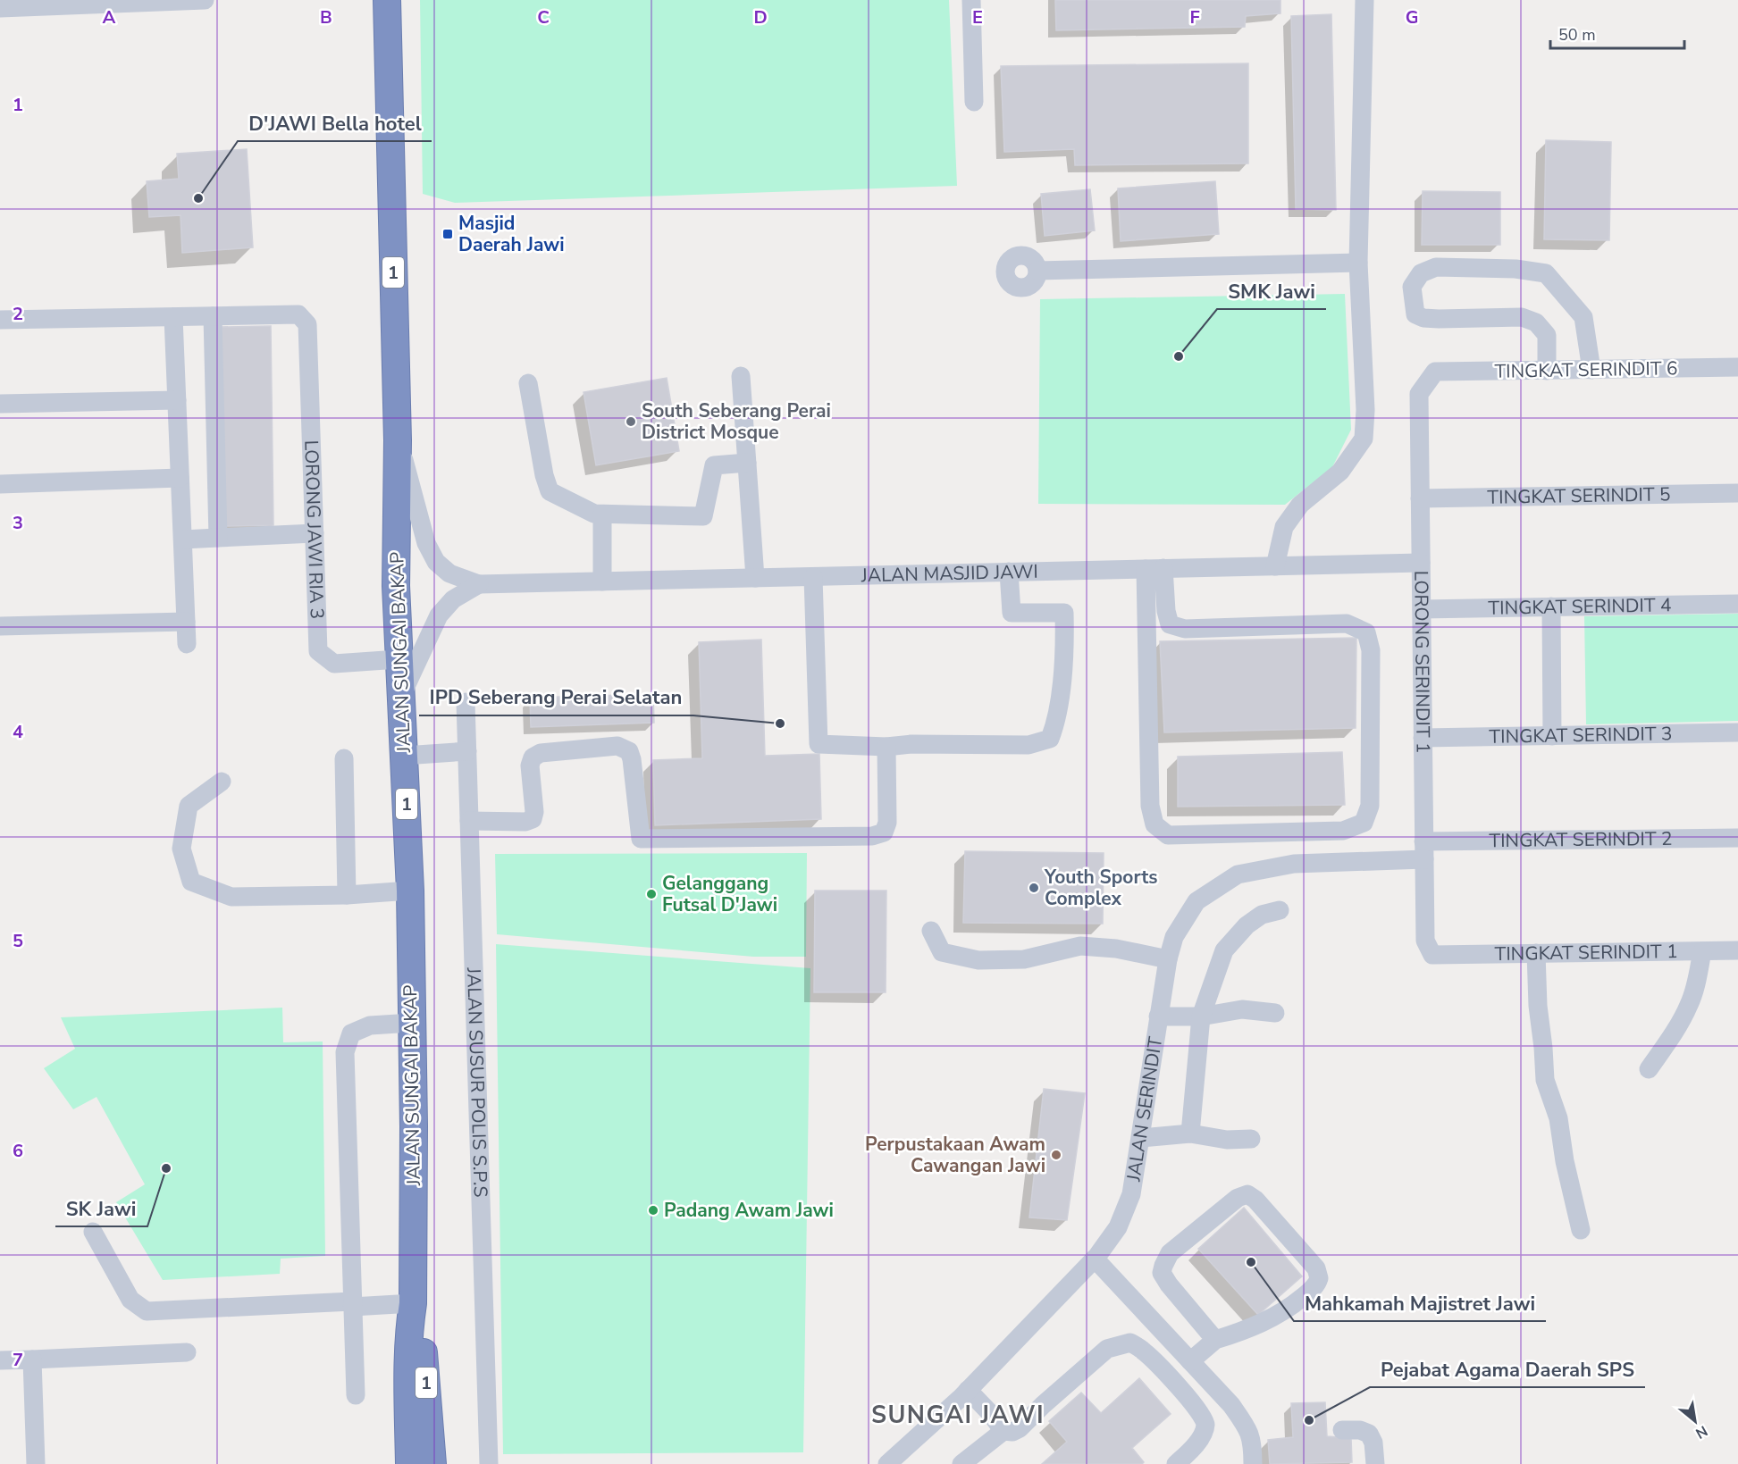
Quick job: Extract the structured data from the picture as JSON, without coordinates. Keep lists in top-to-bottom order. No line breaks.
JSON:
{"streets":{"highway":["1","JALAN SUNGAI BAKAP"],"street":["TINGKAT SERINDIT 6","TINGKAT SERINDIT 5","LORONG JAWI RIA 3","JALAN MASJID JAWI","TINGKAT SERINDIT 4","LORONG SERINDIT 1","TINGKAT SERINDIT 3","TINGKAT SERINDIT 2","TINGKAT SERINDIT 1","JALAN SUSUR POLIS S.P.S","JALAN SERINDIT"]},"crossings":[["TINGKAT SERINDIT 6","LORONG SERINDIT 1"],["TINGKAT SERINDIT 5","LORONG SERINDIT 1"],["LORONG JAWI RIA 3","JALAN SUNGAI BAKAP"],["JALAN MASJID JAWI","JALAN SUNGAI BAKAP"],["JALAN MASJID JAWI","LORONG SERINDIT 1"],["TINGKAT SERINDIT 4","LORONG SERINDIT 1"],["LORONG SERINDIT 1","TINGKAT SERINDIT 3"],["LORONG SERINDIT 1","TINGKAT SERINDIT 2"],["LORONG SERINDIT 1","TINGKAT SERINDIT 1"],["LORONG SERINDIT 1","JALAN SERINDIT"],["TINGKAT SERINDIT 2","JALAN SERINDIT"]],"districts":["SUNGAI JAWI"],"places":{"other":["D'JAWI Bella hotel","SMK Jawi","South Seberang Perai District Mosque","IPD Seberang Perai Selatan","Youth Sports Complex","Gelanggang Futsal D'Jawi","Perpustakaan Awam Cawangan Jawi","SK Jawi","Padang Awam Jawi","Mahkamah Majistret Jawi","Pejabat Agama Daerah SPS"],"transit":["Masjid Daerah Jawi"]},"scale_bar":"50 m","north":"bottom right","grid":{"columns":["A","B","C","D","E","F","G"],"rows":["1","2","3","4","5","6","7"]}}
